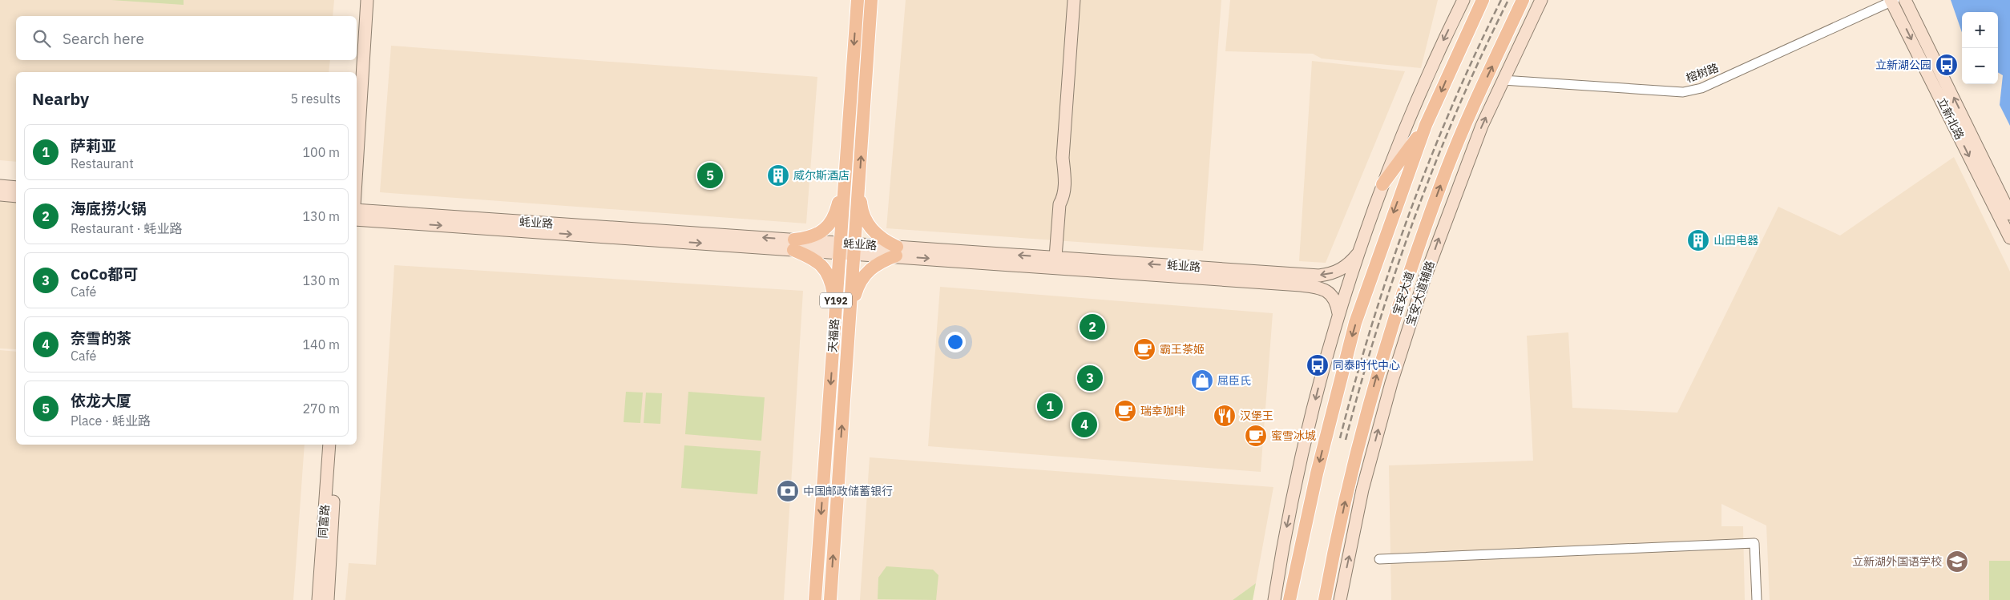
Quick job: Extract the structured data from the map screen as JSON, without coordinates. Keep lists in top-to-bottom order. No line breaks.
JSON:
{"streets":{"main road":["宝安大道","Y192","天福路"],"street":["榕树路","立新北路","蚝业路","宝安大道辅路","同富路"]},"crossings":[["榕树路","立新北路"],["榕树路","宝安大道辅路"],["蚝业路","天福路"]],"places":{"bus stop":["立新湖公园","同泰时代中心"],"building":["威尔斯酒店","山田电器"],"cafe":["霸王茶姬","瑞幸咖啡","蜜雪冰城"],"shop":["屈臣氏"],"restaurant":["汉堡王"],"bank":["中国邮政储蓄银行"],"school or university":["立新湖外国语学校"]},"page":{"map_buttons":["+","−"],"search":"Search here","heading":["Nearby","5 results"],"list":[{"mark":"1","name":"萨莉亚","note":"Restaurant","value":"100 m"},{"mark":"2","name":"海底捞火锅","note":"Restaurant · 蚝业路","value":"130 m"},{"mark":"3","name":"CoCo都可","note":"Café","value":"130 m"},{"mark":"4","name":"奈雪的茶","note":"Café","value":"140 m"},{"mark":"5","name":"依龙大厦","note":"Place · 蚝业路","value":"270 m"}],"pins":["5","2","3","1","4"]}}
